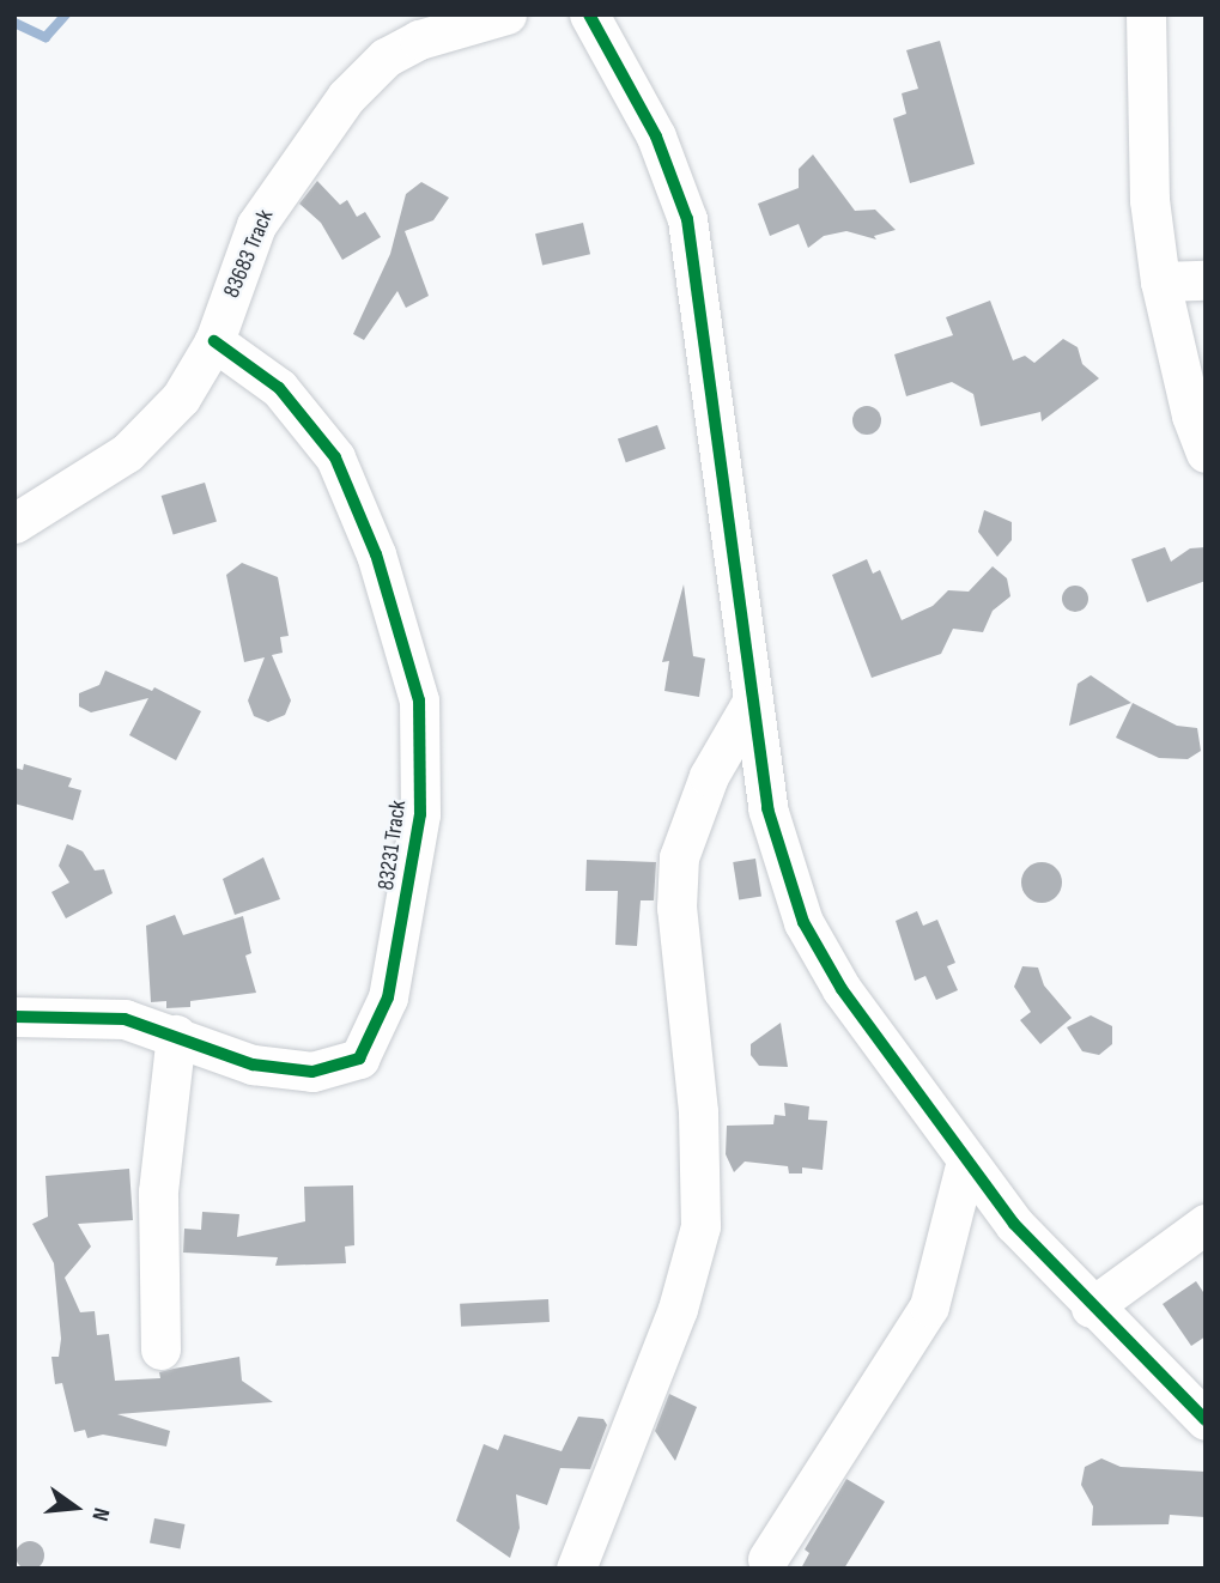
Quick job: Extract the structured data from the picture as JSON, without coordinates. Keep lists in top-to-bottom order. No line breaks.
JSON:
{"streets":{"street":["83683 Track","83231 Track"]},"crossings":[["83683 Track","83231 Track"]],"north":"right"}
